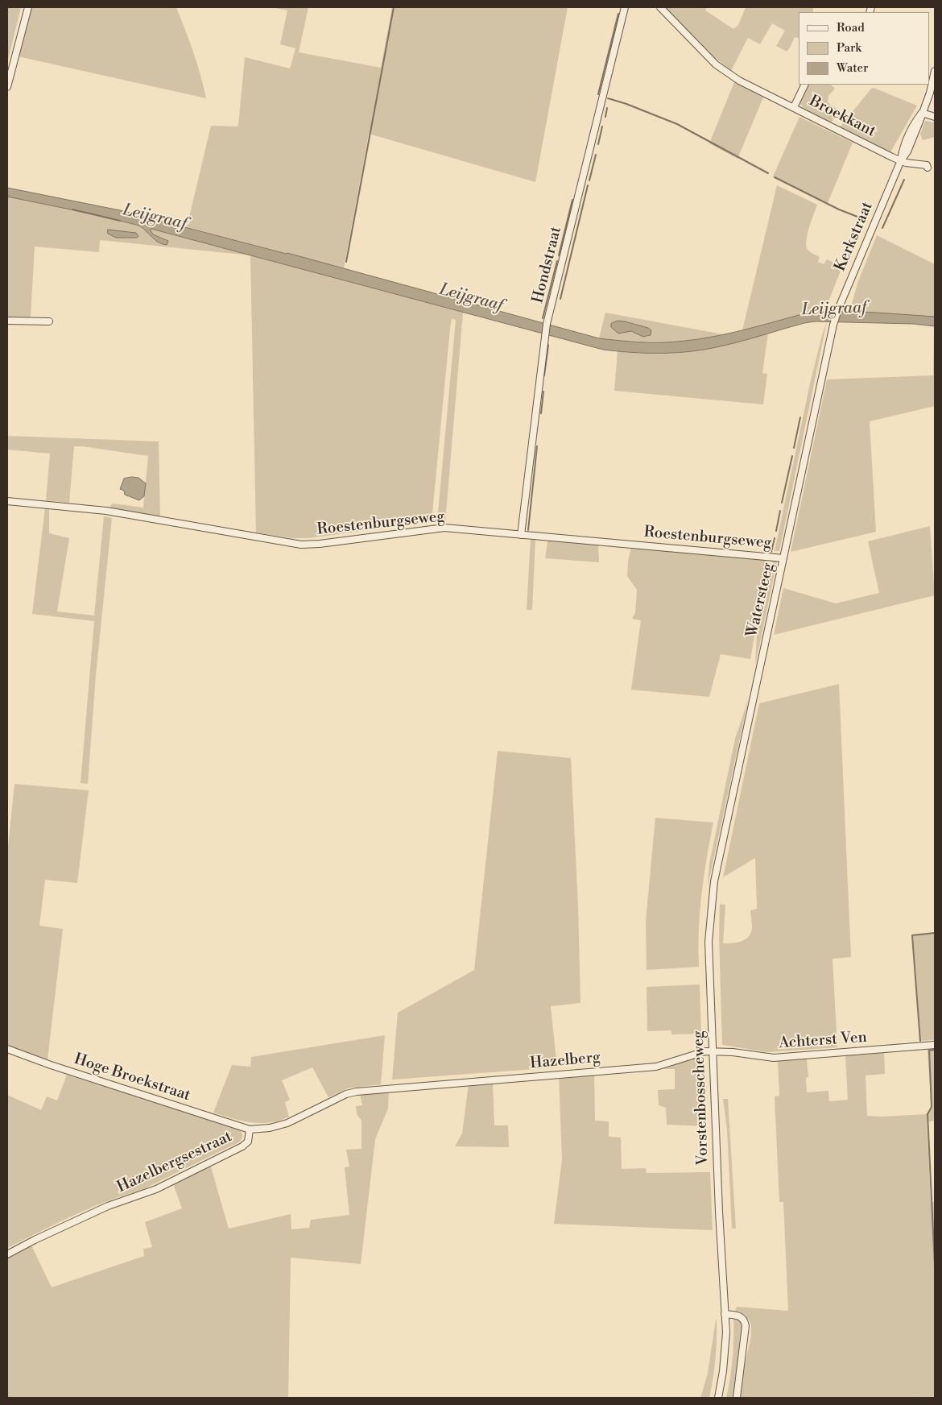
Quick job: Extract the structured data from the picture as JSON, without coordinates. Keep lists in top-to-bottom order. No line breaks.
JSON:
{"streets":{"street":["Broekkant","Kerkstraat","Hondstraat","Roestenburgseweg","Watersteeg","Achterst Ven","Hazelberg","Hoge Broekstraat","Vorstenbosscheweg","Hazelbergsestraat"]},"crossings":[["Broekkant","Kerkstraat"],["Kerkstraat","Watersteeg"],["Hondstraat","Roestenburgseweg"],["Roestenburgseweg","Watersteeg"],["Watersteeg","Vorstenbosscheweg"],["Achterst Ven","Hazelberg"],["Achterst Ven","Vorstenbosscheweg"],["Hazelberg","Vorstenbosscheweg"],["Hazelberg","Hazelbergsestraat"],["Hoge Broekstraat","Hazelbergsestraat"]],"water":["Leijgraaf"],"legend":["Road","Park","Water"]}
